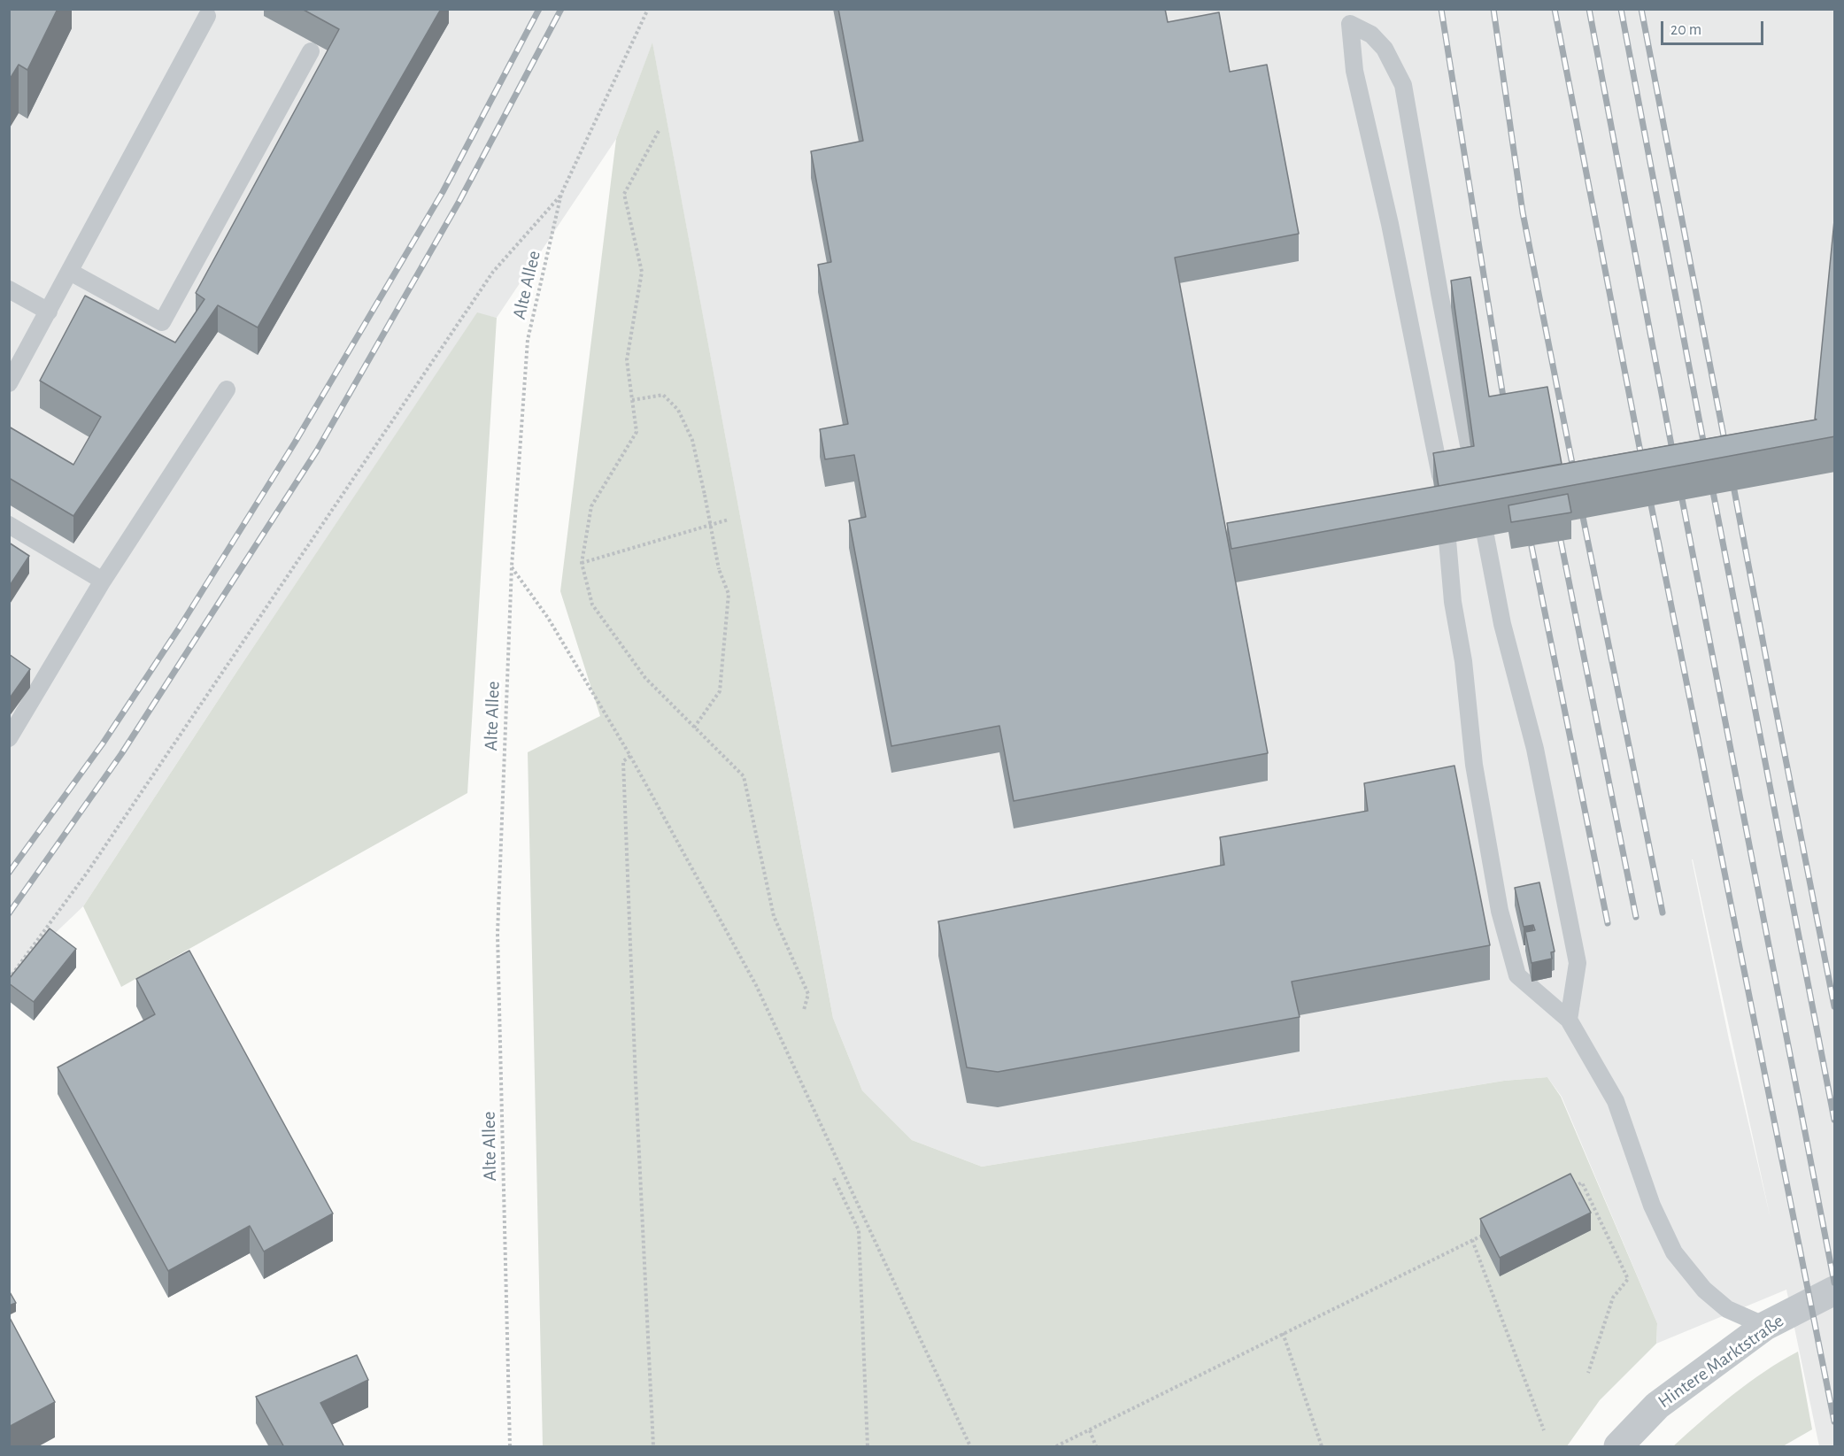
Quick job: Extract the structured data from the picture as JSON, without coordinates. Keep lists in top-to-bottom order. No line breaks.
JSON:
{"streets":{"street":["Hintere Marktstraße"],"path":["Alte Allee"]},"scale_bar":"20 m"}
